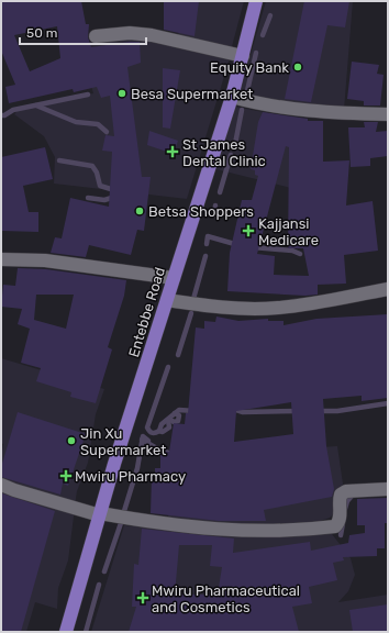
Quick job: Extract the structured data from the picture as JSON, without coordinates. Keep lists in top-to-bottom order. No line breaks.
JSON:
{"streets":{"main road":["Entebbe Road"]},"places":{"other":["Equity Bank","Besa Supermarket","Betsa Shoppers","Jin Xu Supermarket"],"health":["St James Dental Clinic","Kajjansi Medicare","Mwiru Pharmacy","Mwiru Pharmaceutical and Cosmetics"]},"scale_bar":"50 m"}
